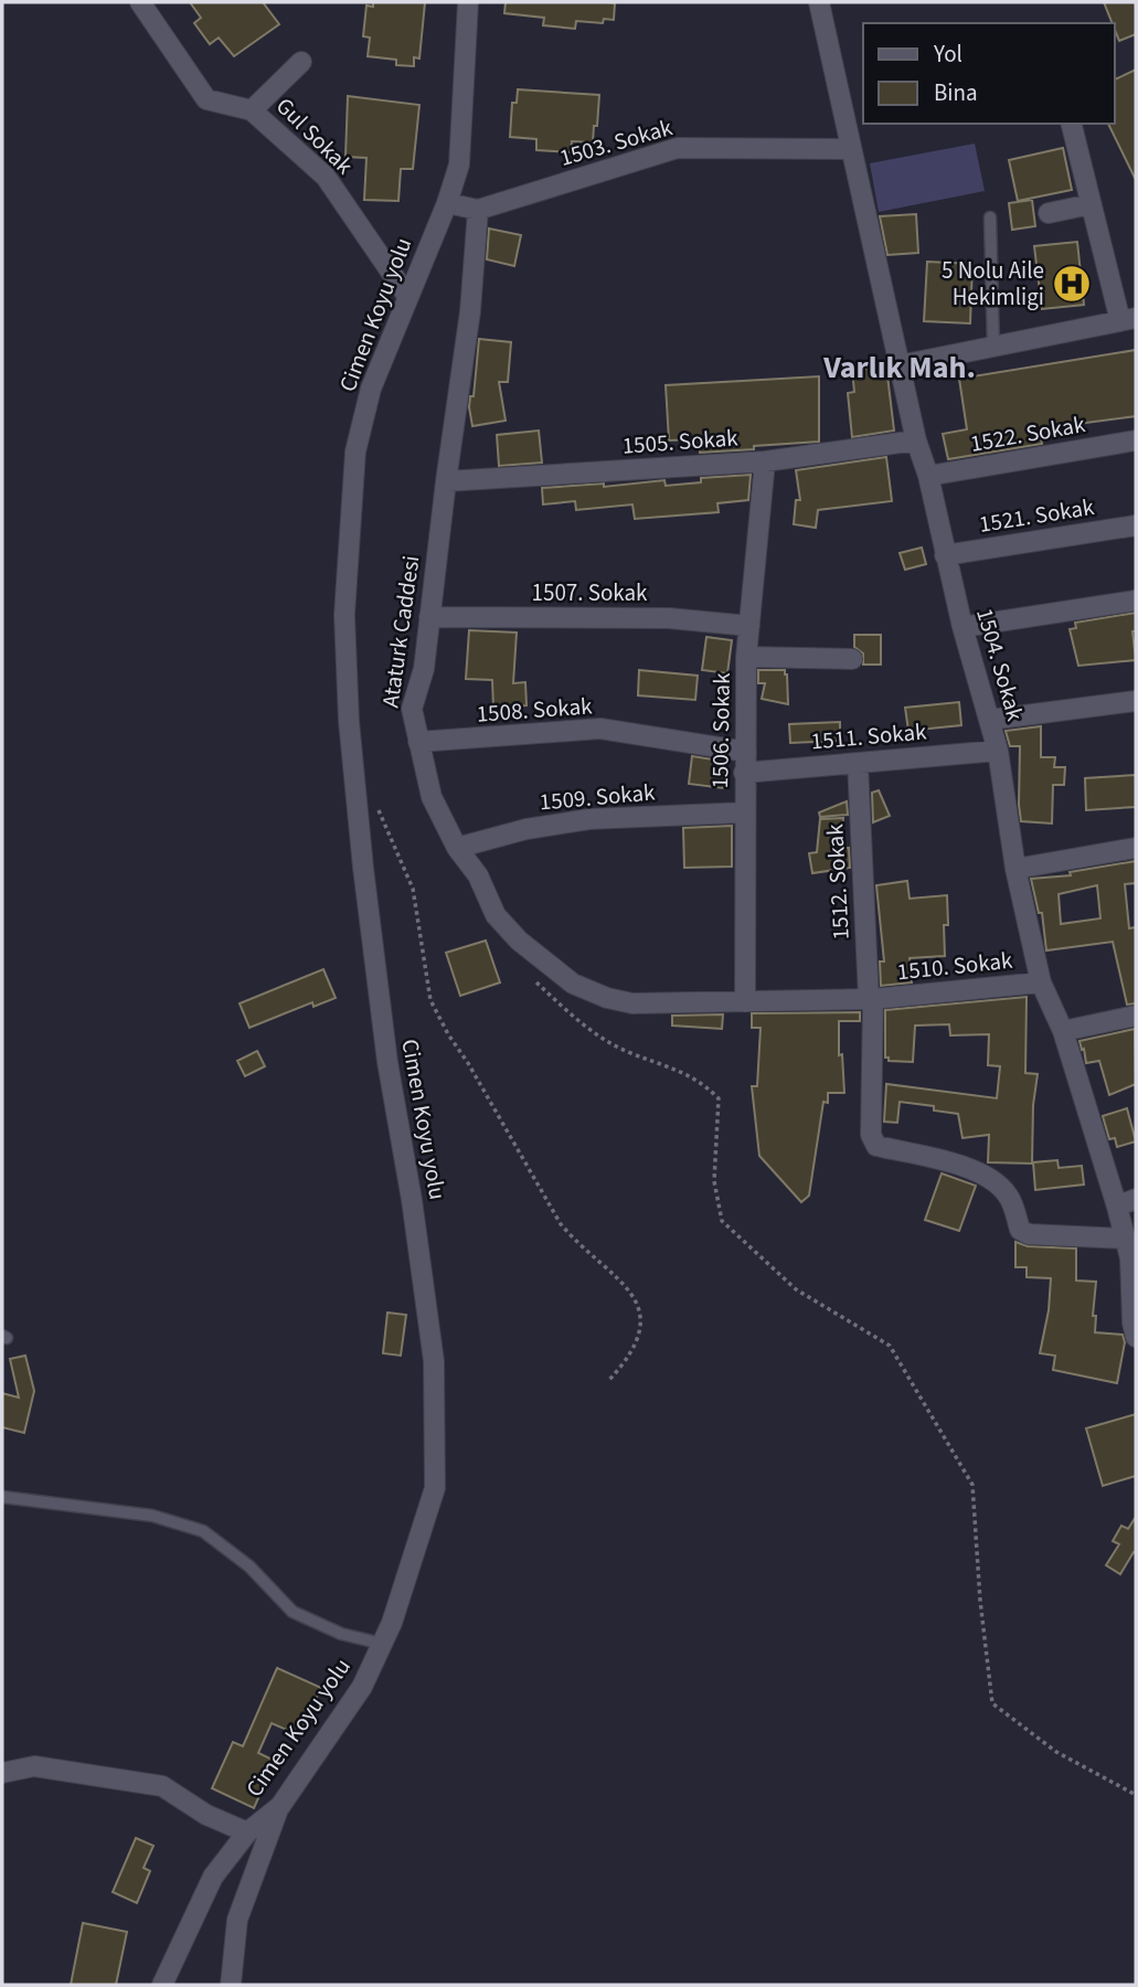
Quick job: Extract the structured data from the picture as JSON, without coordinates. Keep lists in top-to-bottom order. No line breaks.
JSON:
{"streets":{"street":["Gul Sokak","1503. Sokak","Cimen Koyu yolu","1522. Sokak","1505. Sokak","1521. Sokak","1507. Sokak","Ataturk Caddesi","1504. Sokak","1508. Sokak","1506. Sokak","1511. Sokak","1509. Sokak","1512. Sokak","1510. Sokak"]},"crossings":[["Gul Sokak","Cimen Koyu yolu"],["1503. Sokak","Cimen Koyu yolu"],["1503. Sokak","Ataturk Caddesi"],["1503. Sokak","1504. Sokak"],["1522. Sokak","1504. Sokak"],["1505. Sokak","Ataturk Caddesi"],["1505. Sokak","1504. Sokak"],["1505. Sokak","1506. Sokak"],["1521. Sokak","1504. Sokak"],["1507. Sokak","Ataturk Caddesi"],["1507. Sokak","1506. Sokak"],["Ataturk Caddesi","1508. Sokak"],["Ataturk Caddesi","1506. Sokak"],["Ataturk Caddesi","1509. Sokak"],["Ataturk Caddesi","1512. Sokak"],["Ataturk Caddesi","1510. Sokak"],["1504. Sokak","1511. Sokak"],["1504. Sokak","1512. Sokak"],["1504. Sokak","1510. Sokak"],["1508. Sokak","1506. Sokak"],["1506. Sokak","1511. Sokak"],["1506. Sokak","1509. Sokak"],["1511. Sokak","1512. Sokak"],["1512. Sokak","1510. Sokak"]],"districts":["Varlık Mah."],"places":{"hospital":["5 Nolu Aile Hekimligi"]},"legend":["Yol","Bina"]}
